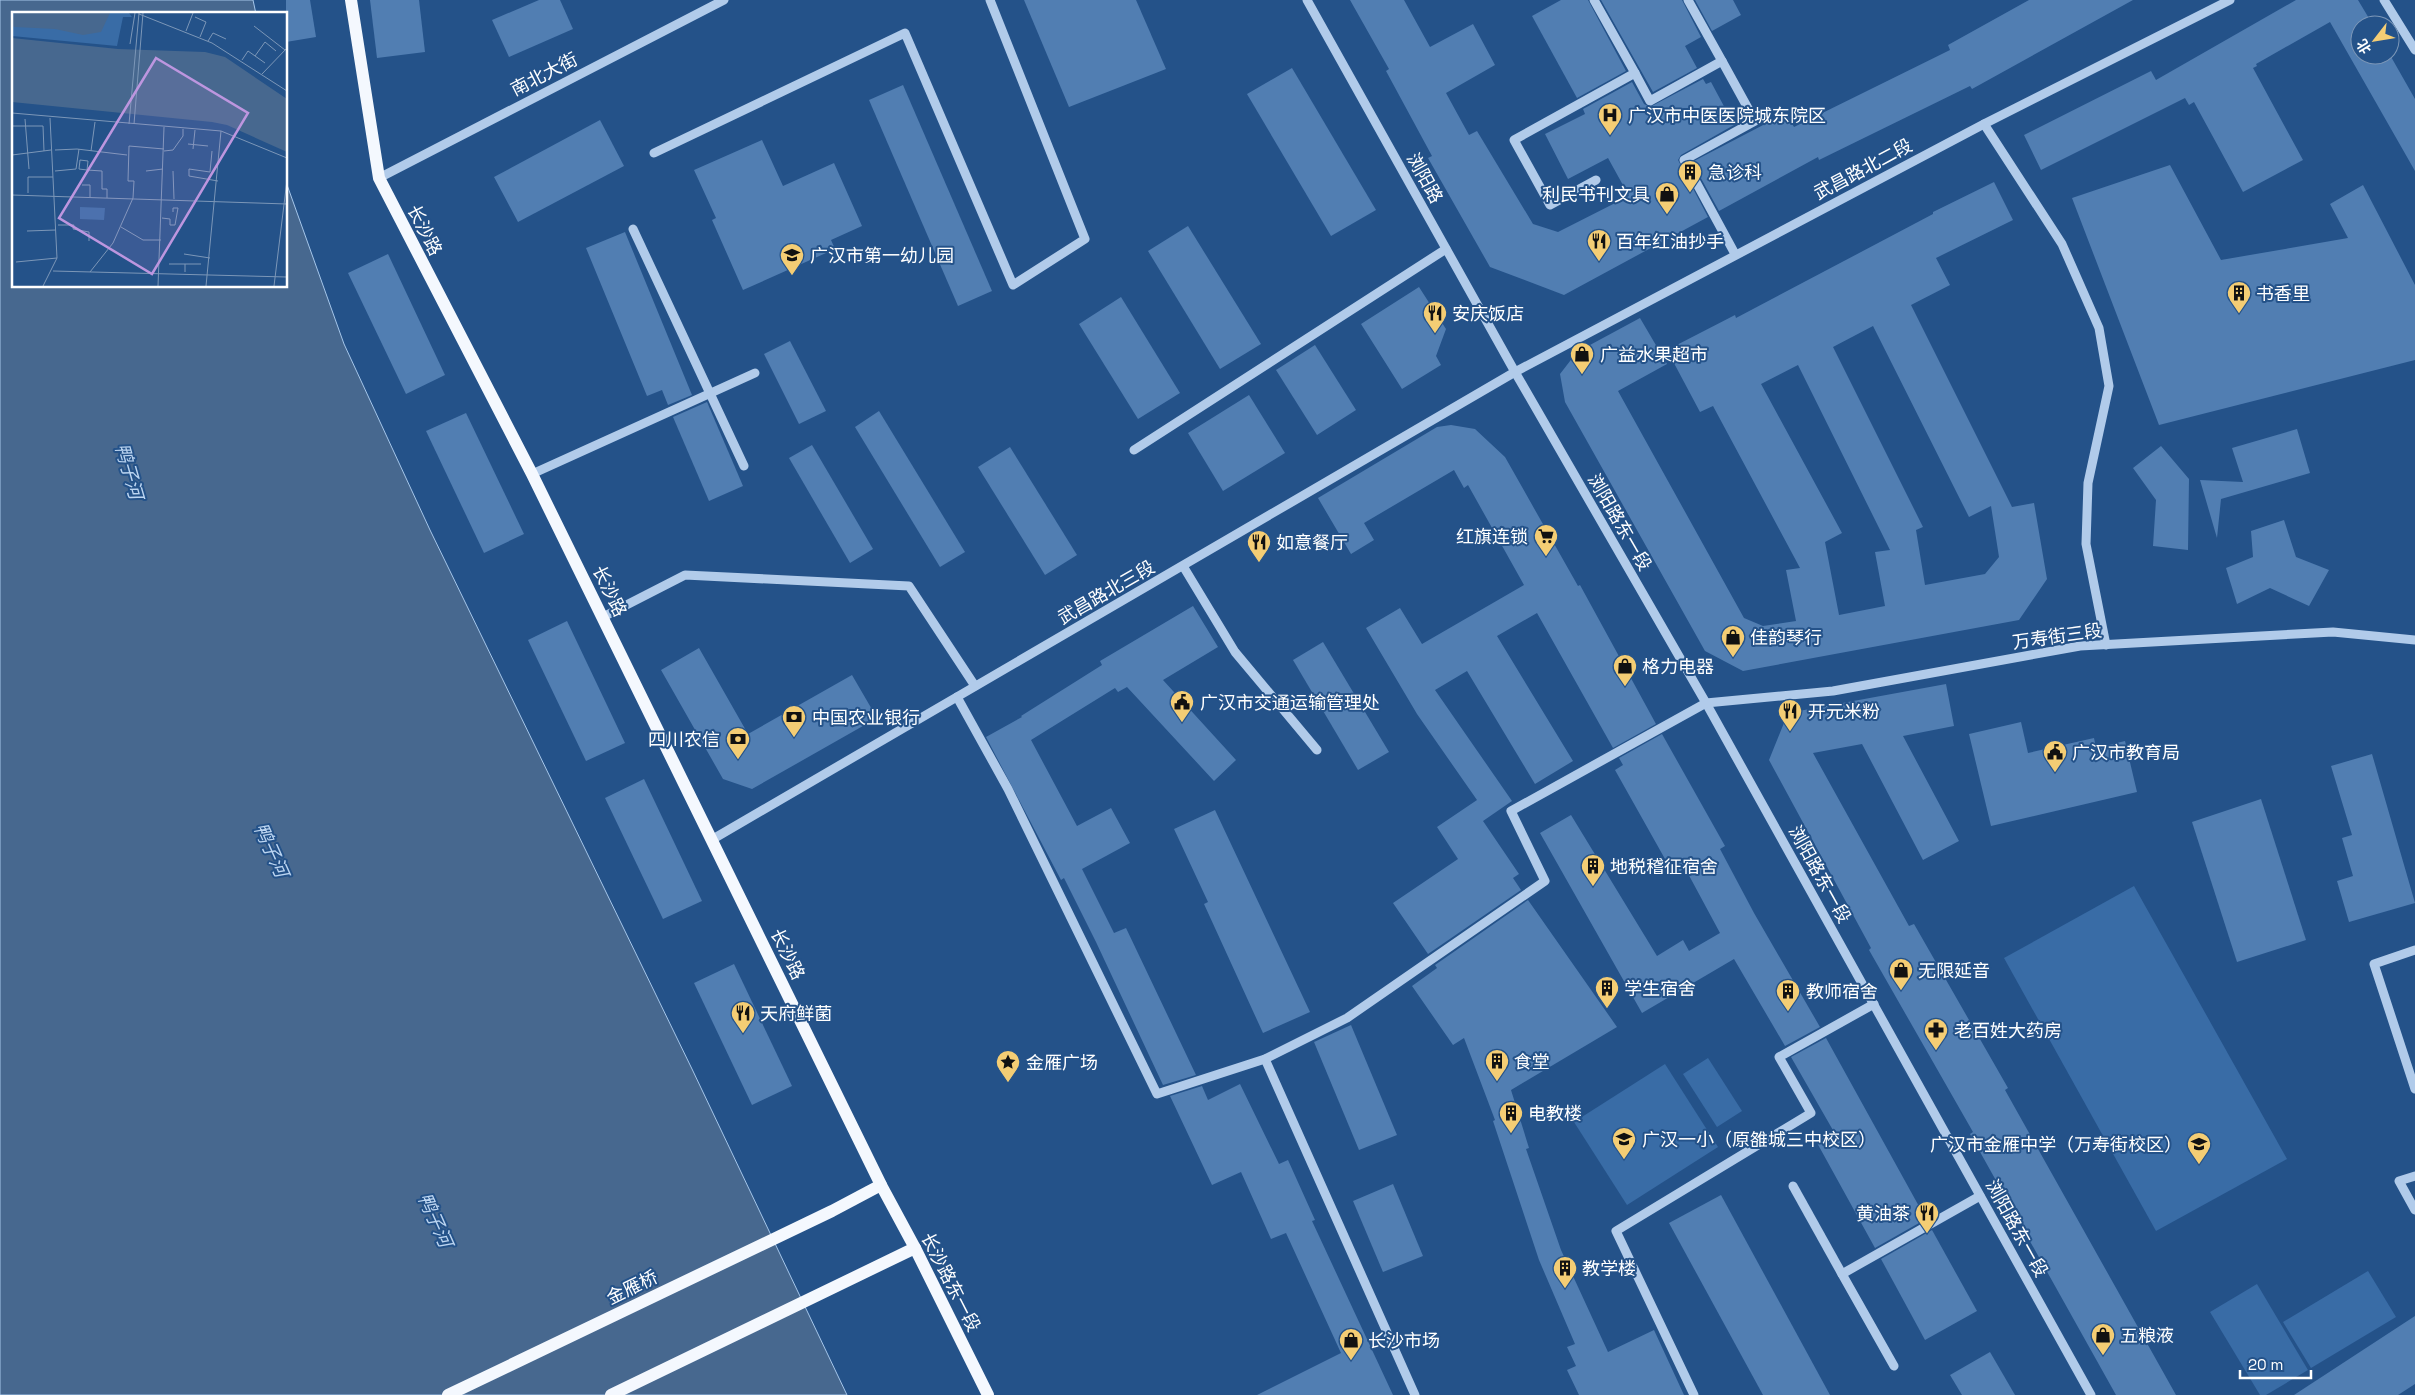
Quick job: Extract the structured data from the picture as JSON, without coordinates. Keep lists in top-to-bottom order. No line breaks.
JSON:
{"streets":{"main road":["长沙路","长沙路东一段","金雁桥"],"street":["南北大街","武昌路北二段","浏阳路","浏阳路东一段","武昌路北三段","万寿街三段"]},"crossings":[["南北大街","长沙路"],["武昌路北二段","浏阳路"],["武昌路北二段","浏阳路东一段"],["武昌路北二段","武昌路北三段"],["浏阳路","浏阳路东一段"],["浏阳路","武昌路北三段"],["长沙路","武昌路北三段"],["长沙路","长沙路东一段"],["长沙路","金雁桥"],["浏阳路东一段","武昌路北三段"],["浏阳路东一段","万寿街三段"],["长沙路东一段","金雁桥"]],"water":["鸭子河"],"places":{"hospital":["广汉市中医医院城东院区"],"building":["急诊科","书香里","地税稽征宿舍","学生宿舍","教师宿舍","食堂","电教楼","教学楼"],"shop":["利民书刊文具","广益水果超市","佳韵琴行","格力电器","无限延音","五粮液","长沙市场"],"restaurant":["百年红油抄手","安庆饭店","如意餐厅","开元米粉","天府鲜菌","黄油茶"],"school or university":["广汉市第一幼儿园","广汉一小（原雒城三中校区）","广汉市金雁中学（万寿街校区）"],"supermarket":["红旗连锁"],"public building":["广汉市交通运输管理处","广汉市教育局"],"bank":["中国农业银行","四川农信"],"pharmacy":["老百姓大药房"],"place":["金雁广场"]},"scale_bar":"20 m","north":"bottom left"}
